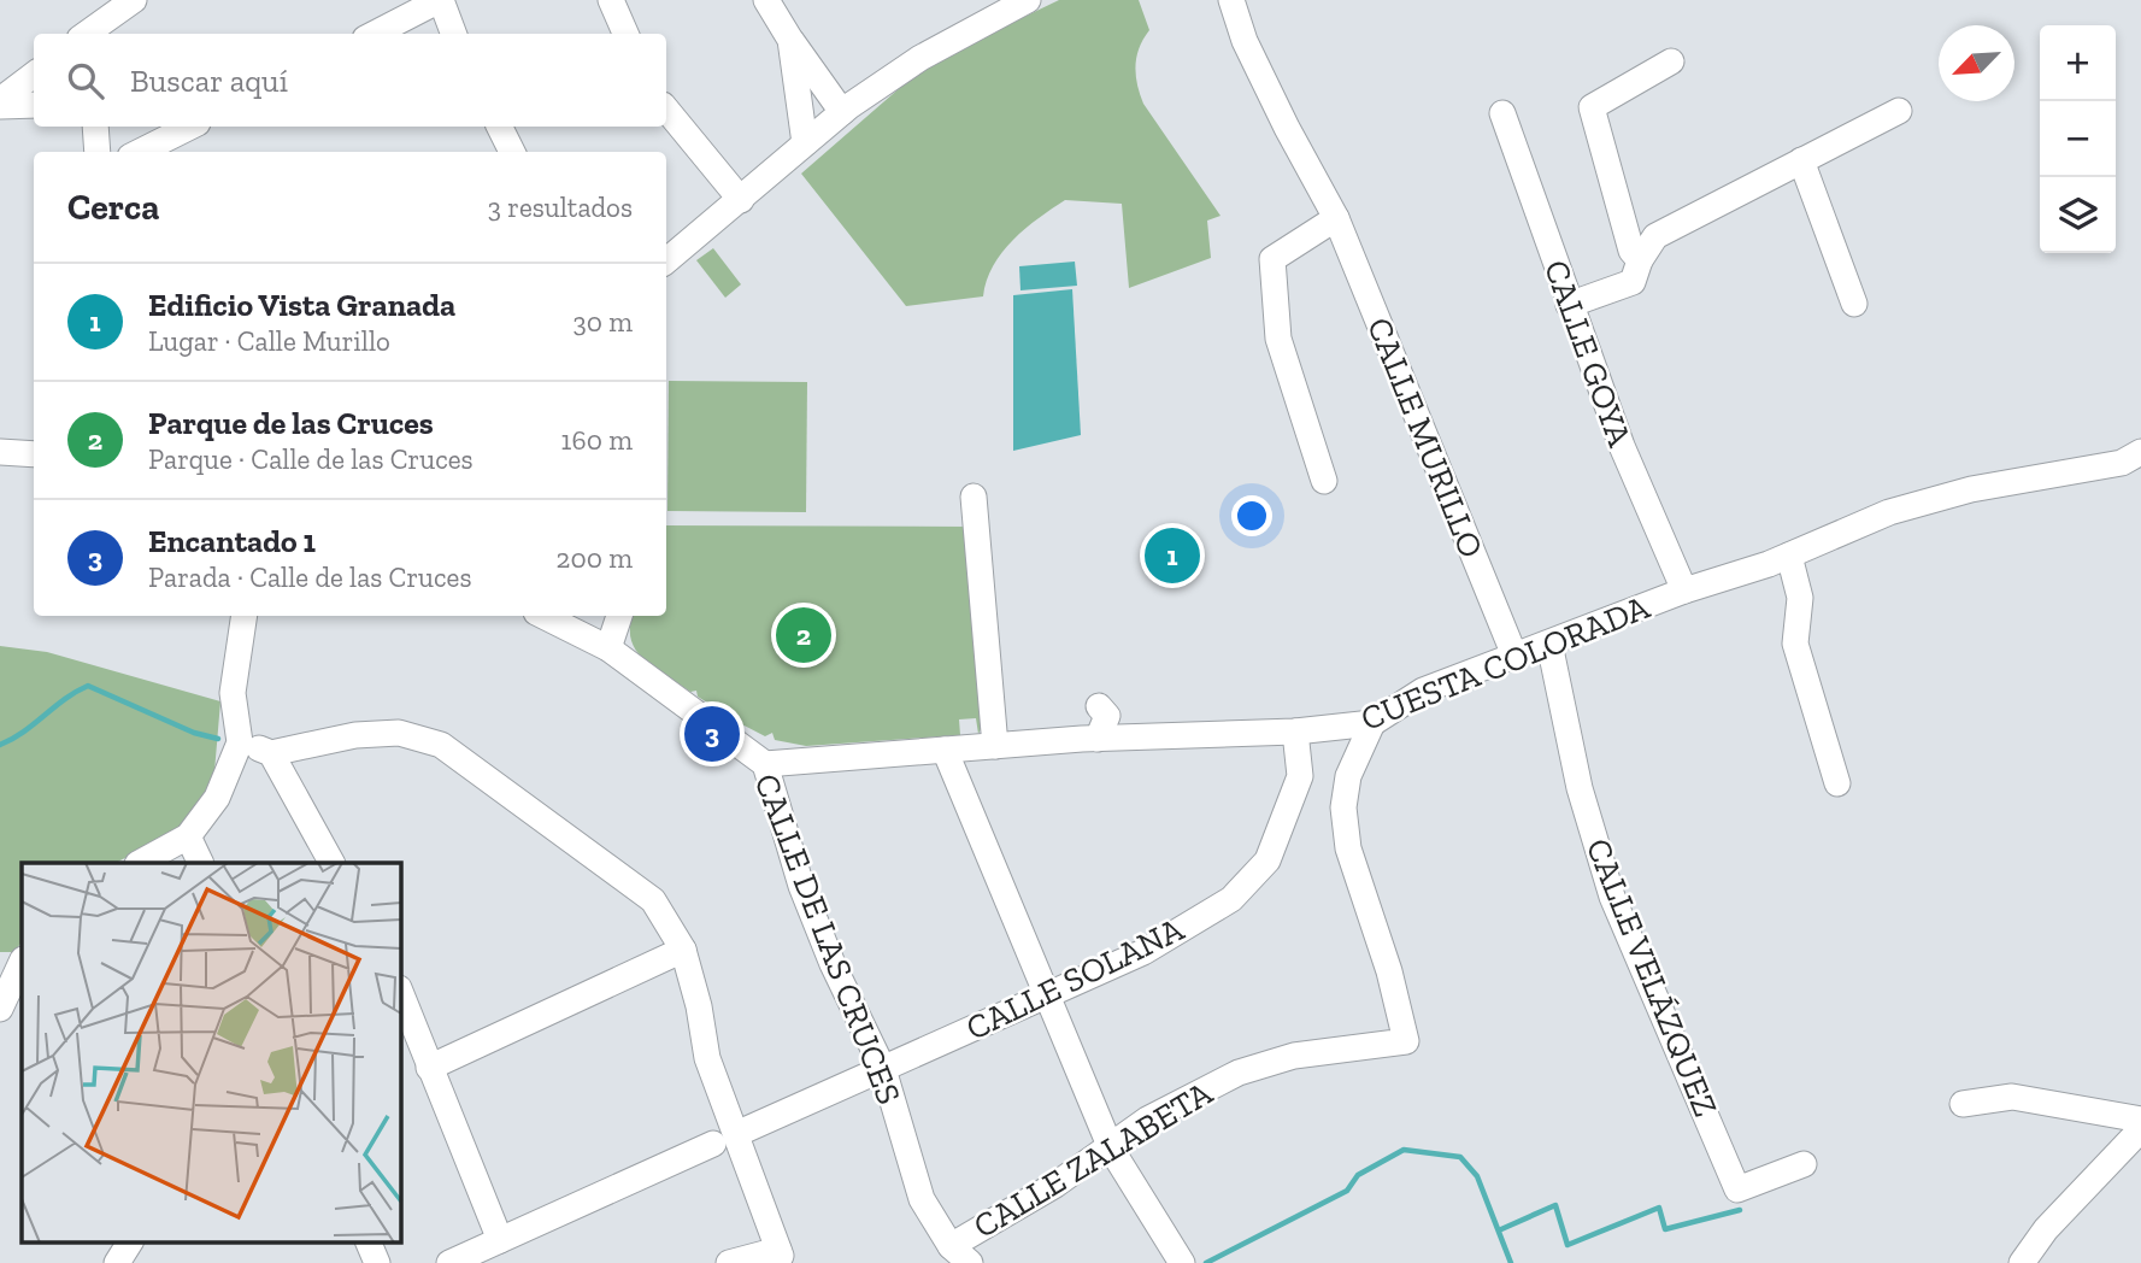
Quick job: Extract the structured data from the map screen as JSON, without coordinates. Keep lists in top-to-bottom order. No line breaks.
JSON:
{"streets":{"street":["CALLE GOYA","CALLE MURILLO","CUESTA COLORADA","CALLE DE LAS CRUCES","CALLE VELÁZQUEZ","CALLE SOLANA","CALLE ZALABETA"]},"crossings":[["CALLE GOYA","CUESTA COLORADA"],["CALLE MURILLO","CUESTA COLORADA"],["CUESTA COLORADA","CALLE DE LAS CRUCES"],["CUESTA COLORADA","CALLE VELÁZQUEZ"],["CUESTA COLORADA","CALLE SOLANA"],["CUESTA COLORADA","CALLE ZALABETA"],["CALLE DE LAS CRUCES","CALLE SOLANA"],["CALLE DE LAS CRUCES","CALLE ZALABETA"]],"north":"bottom left","page":{"map_buttons":["+","−"],"search":"Buscar aquí","heading":["Cerca","3 resultados"],"list":[{"mark":"1","name":"Edificio Vista Granada","note":"Lugar · Calle Murillo","value":"30 m"},{"mark":"2","name":"Parque de las Cruces","note":"Parque · Calle de las Cruces","value":"160 m"},{"mark":"3","name":"Encantado 1","note":"Parada · Calle de las Cruces","value":"200 m"}],"pins":["1","2","3"]}}
